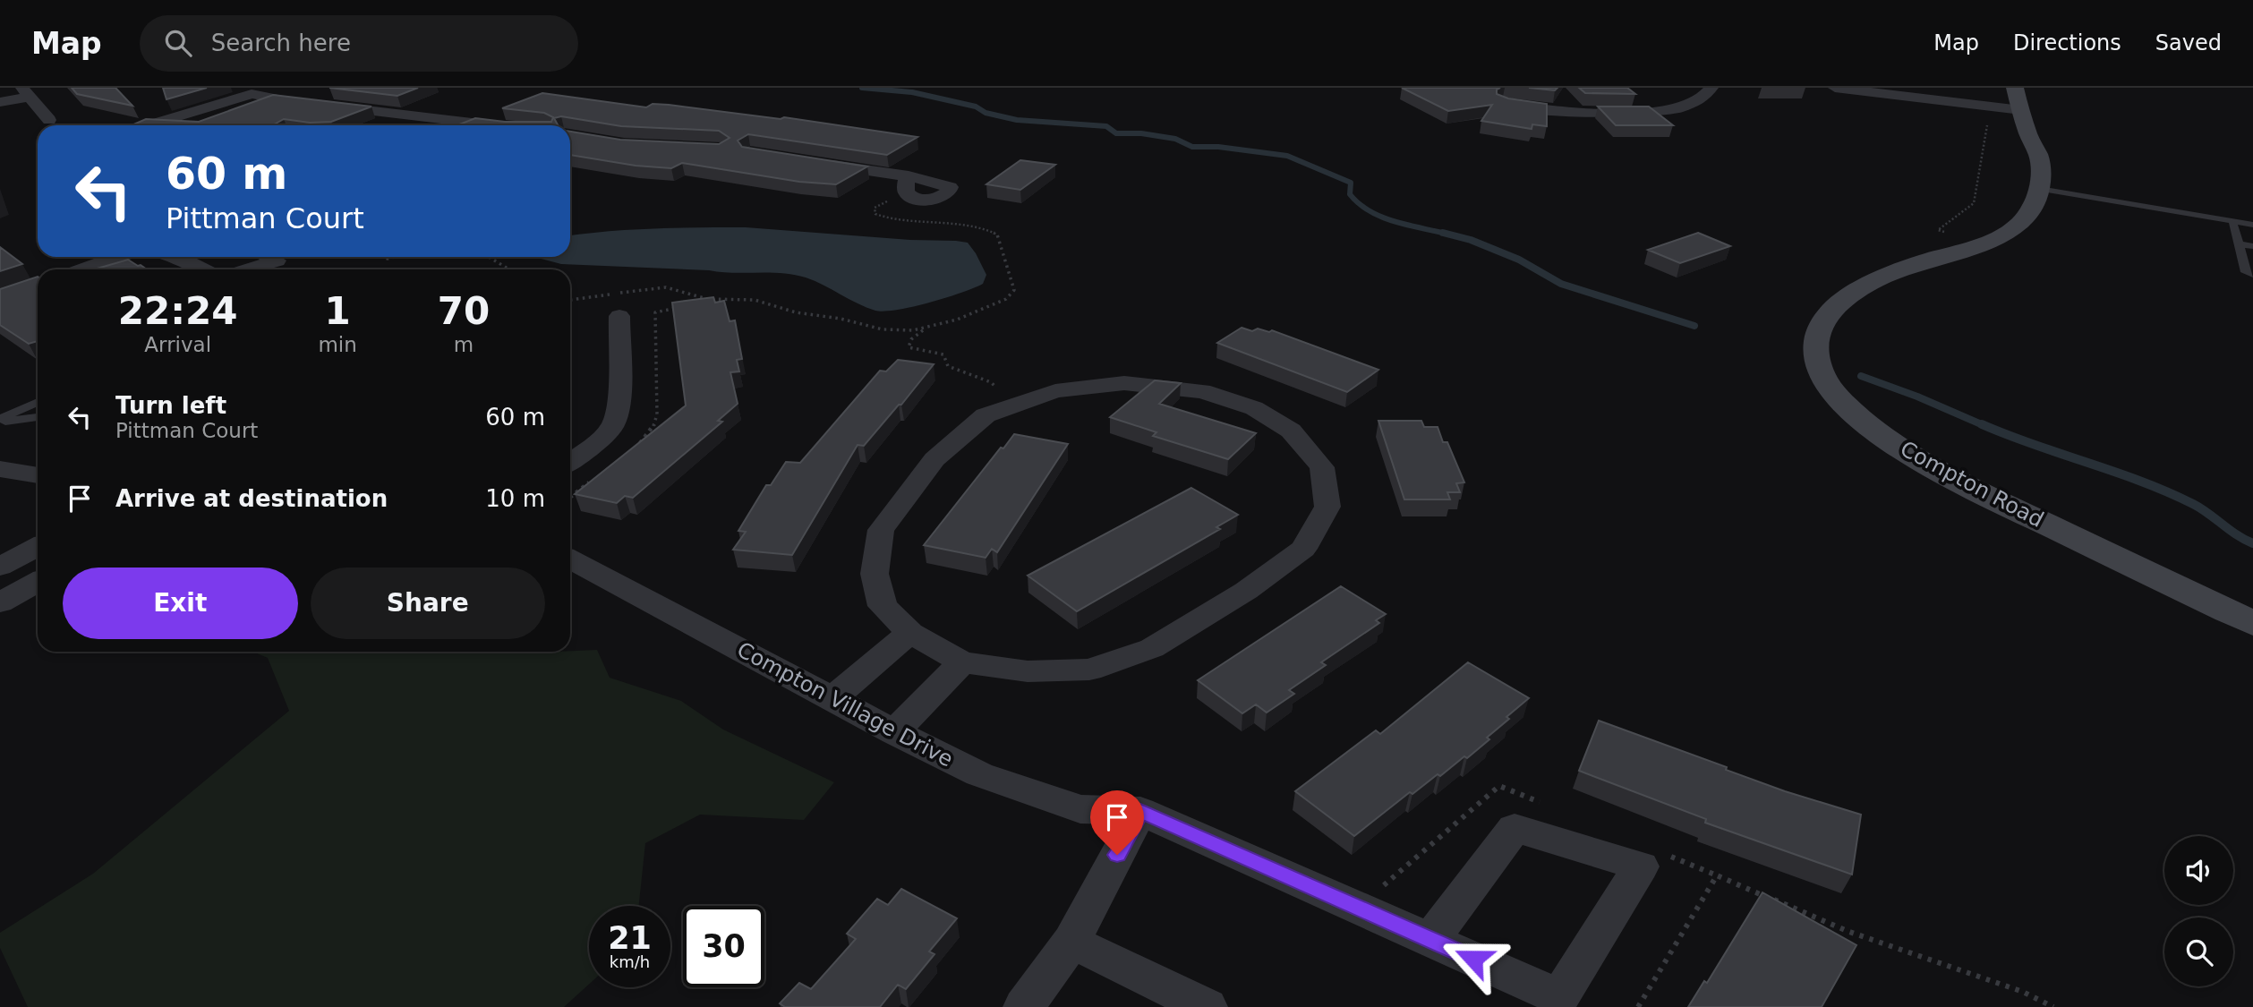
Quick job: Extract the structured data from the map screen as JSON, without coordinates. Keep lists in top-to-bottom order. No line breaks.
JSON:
{"streets":{"main road":["Compton Road"],"street":["Compton Village Drive"]},"page":{"header":"Map","search":"Search here","nav":["Map","Directions","Saved"],"turn":["60 m","Pittman Court"],"eta":["22:24","Arrival","1","min","70","m"],"list":[{"name":"Turn left","note":"Pittman Court","value":"60 m"},{"name":"Arrive at destination","value":"10 m"}],"buttons":["Exit","Share"],"speed":"21 km/h","limit":"30"}}
